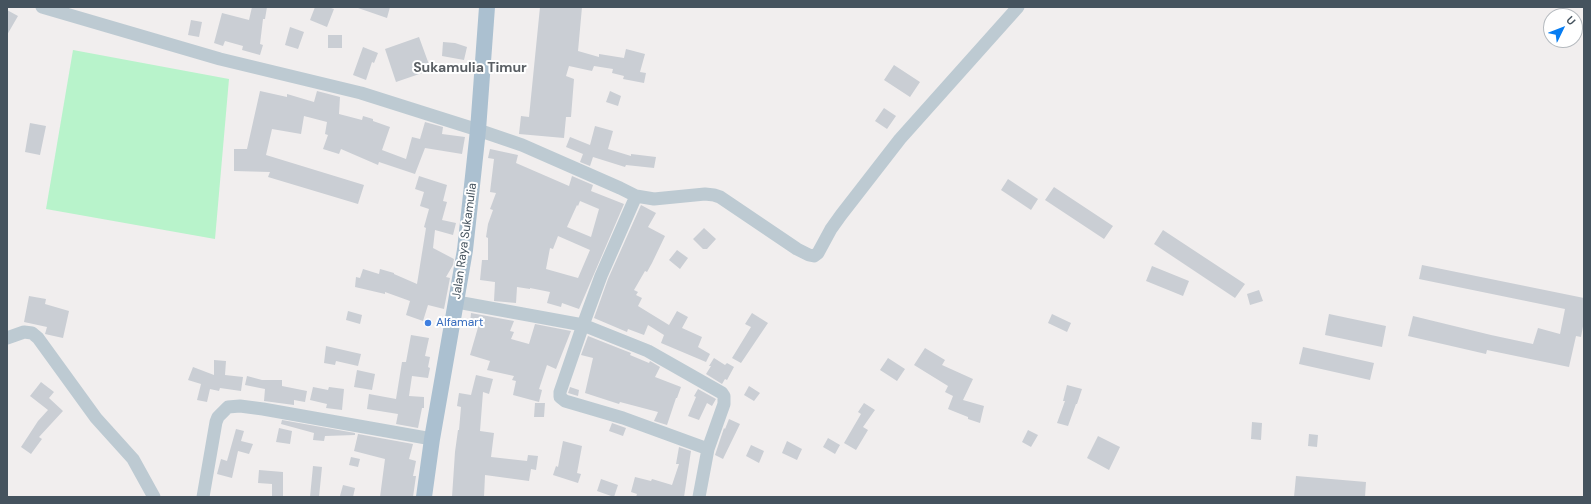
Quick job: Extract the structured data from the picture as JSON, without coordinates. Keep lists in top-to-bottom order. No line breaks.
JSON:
{"streets":{"main road":["Jalan Raya Sukamulia"]},"districts":["Sukamulia Timur"],"places":["Alfamart"],"north":"top right"}
